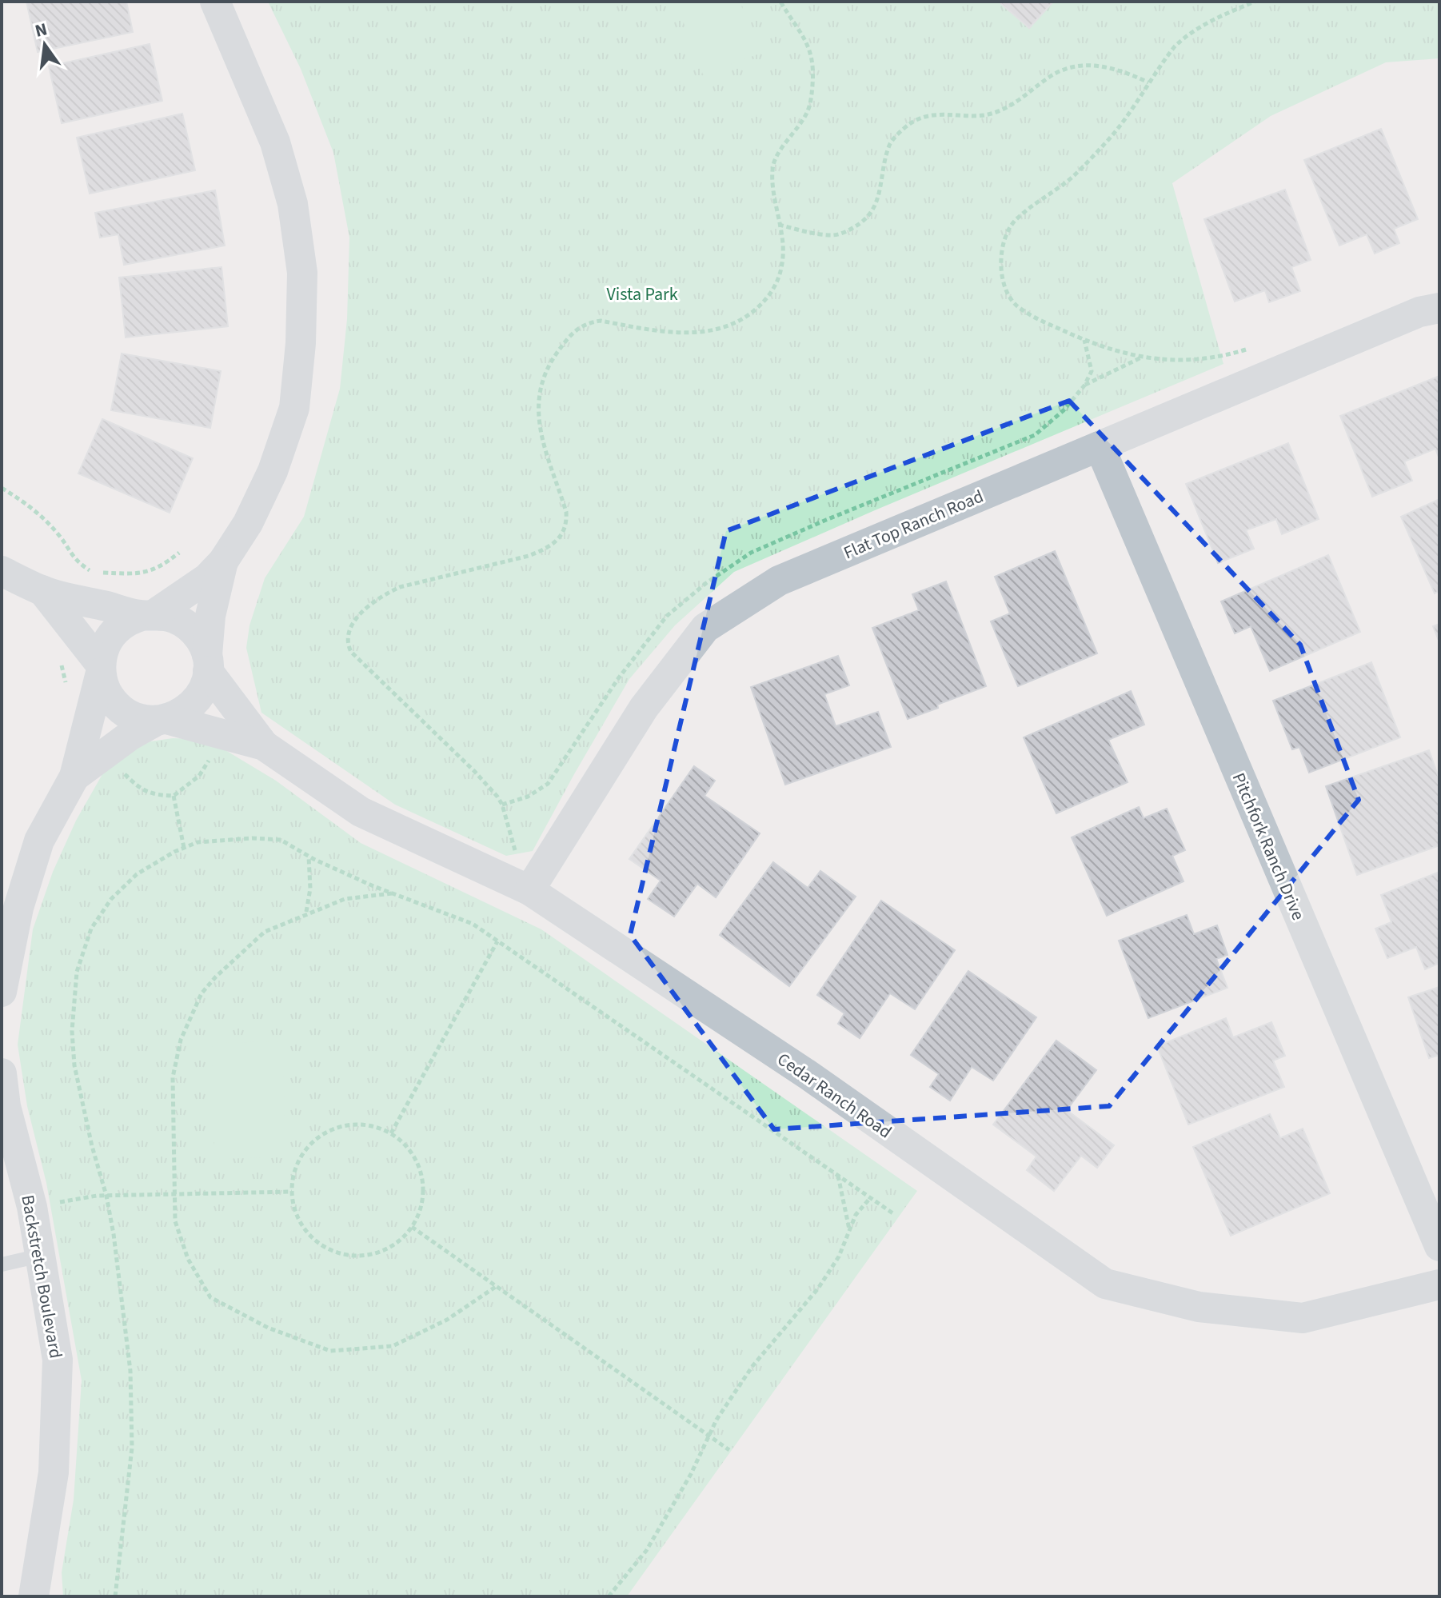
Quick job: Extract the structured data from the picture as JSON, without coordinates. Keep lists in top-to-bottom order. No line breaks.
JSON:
{"streets":{"street":["Flat Top Ranch Road","Pitchfork Ranch Drive","Cedar Ranch Road","Backstretch Boulevard"]},"crossings":[["Flat Top Ranch Road","Pitchfork Ranch Drive"],["Flat Top Ranch Road","Cedar Ranch Road"]],"parks":["Vista Park"],"north":"top"}
